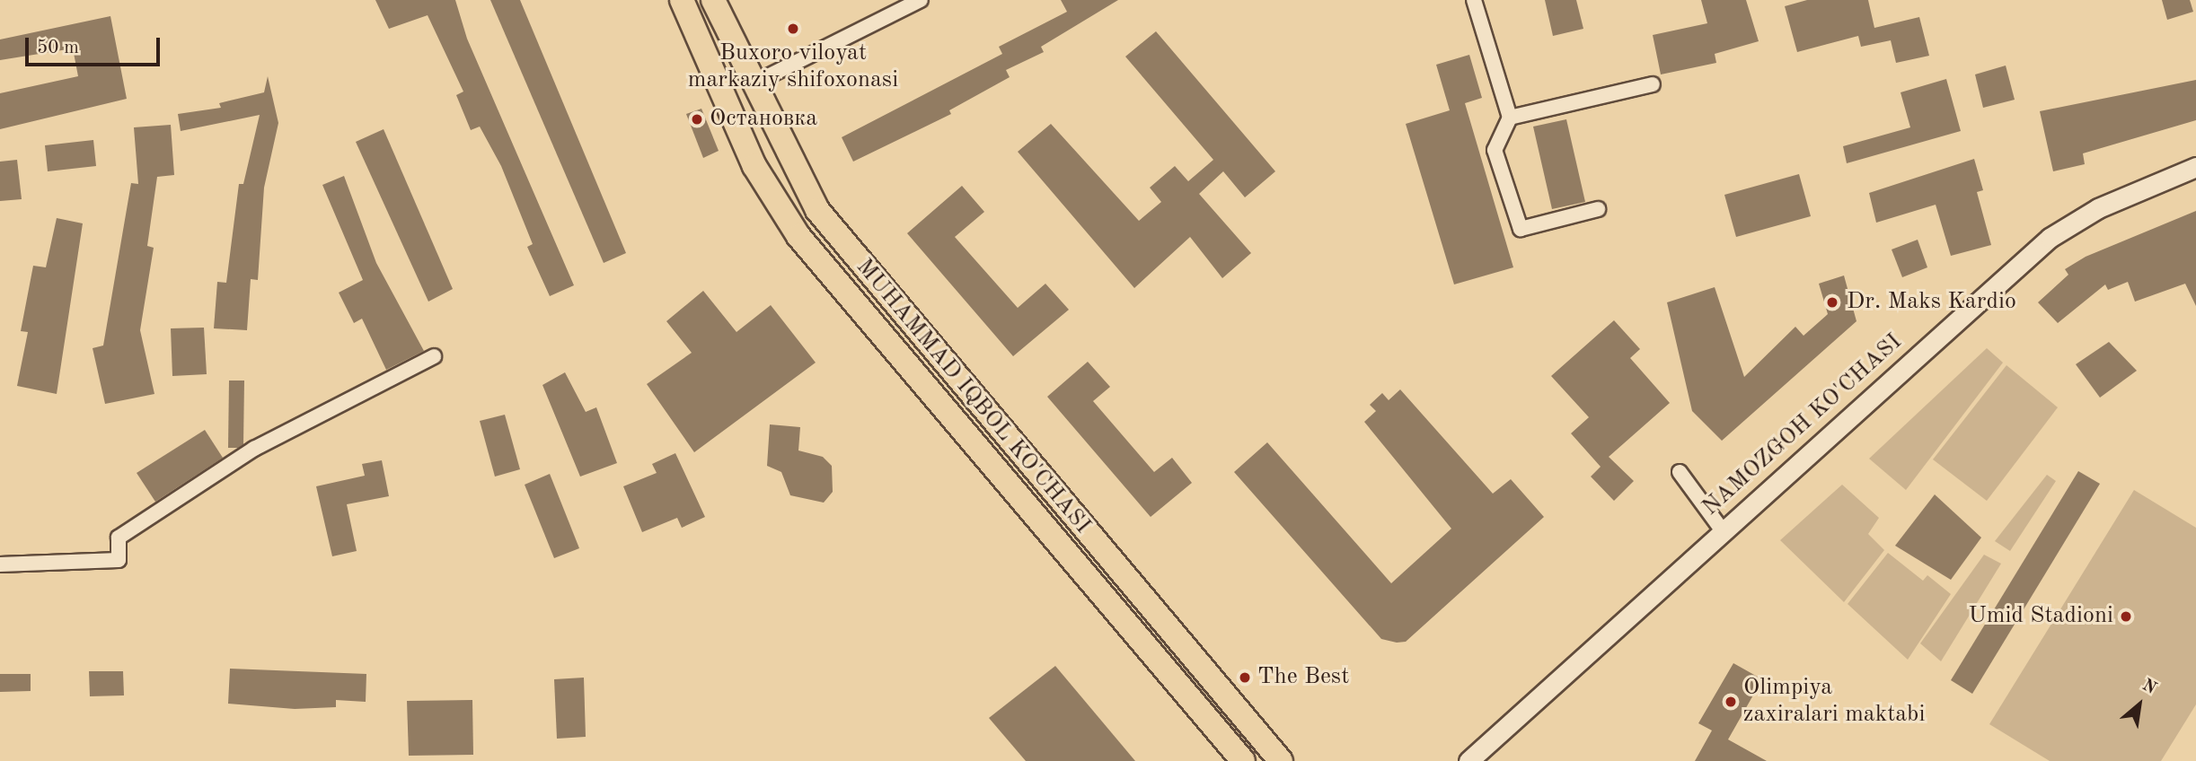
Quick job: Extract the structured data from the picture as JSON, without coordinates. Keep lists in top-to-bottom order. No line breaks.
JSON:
{"streets":{"main road":["MUHAMMAD IQBOL KO'CHASI"],"street":["NAMOZGOH KO'CHASI"]},"places":["Buxoro viloyat markaziy shifoxonasi","Остановка","Dr. Maks Kardio","Umid Stadioni","The Best","Olimpiya zaxiralari maktabi"],"scale_bar":"50 m","north":"top right"}
